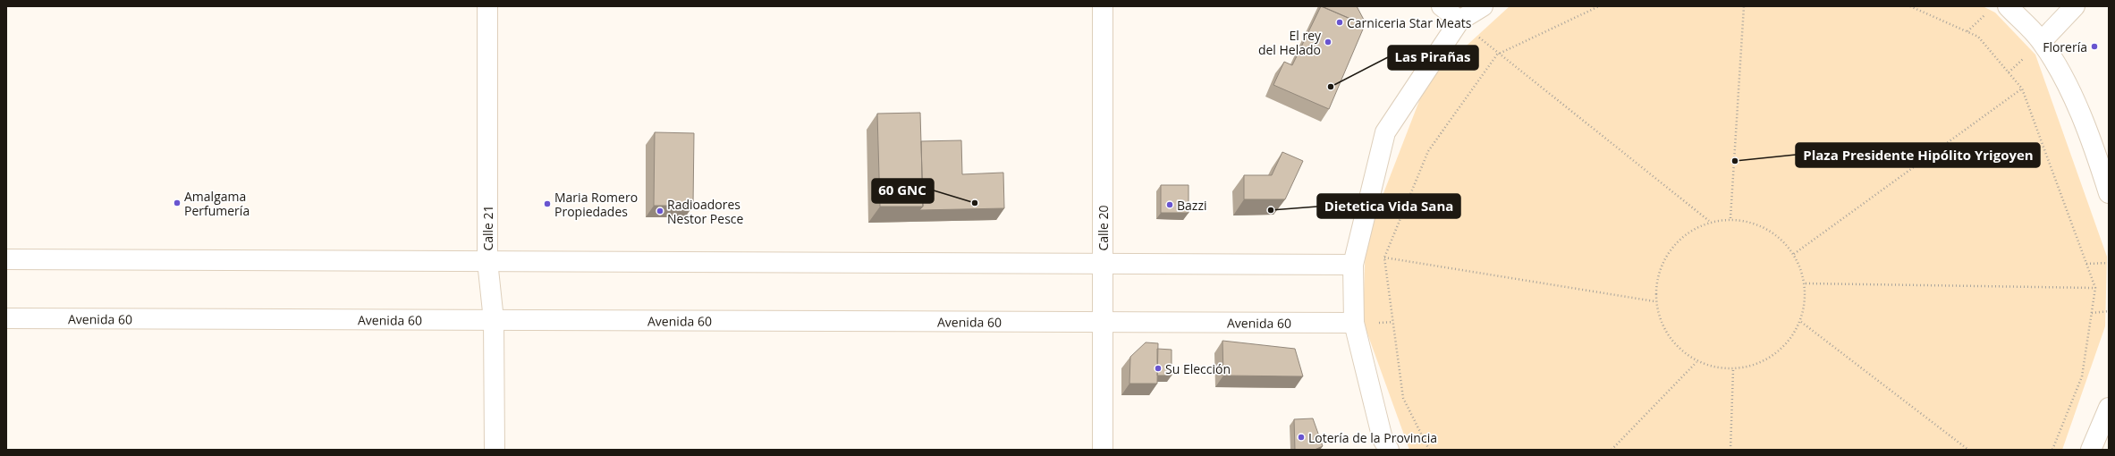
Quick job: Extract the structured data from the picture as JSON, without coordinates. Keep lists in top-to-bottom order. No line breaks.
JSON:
{"streets":{"main road":["Calle 21","Calle 20","Avenida 60"]},"crossings":[["Calle 21","Avenida 60"],["Calle 20","Avenida 60"]],"places":["Carniceria Star Meats","El rey del Helado","Florería","Las Pirañas","Plaza Presidente Hipólito Yrigoyen","Amalgama Perfumería","60 GNC","Maria Romero Propiedades","Bazzi","Dietetica Vida Sana","Radioadores Nestor Pesce","Su Elección","Lotería de la Provincia"]}
